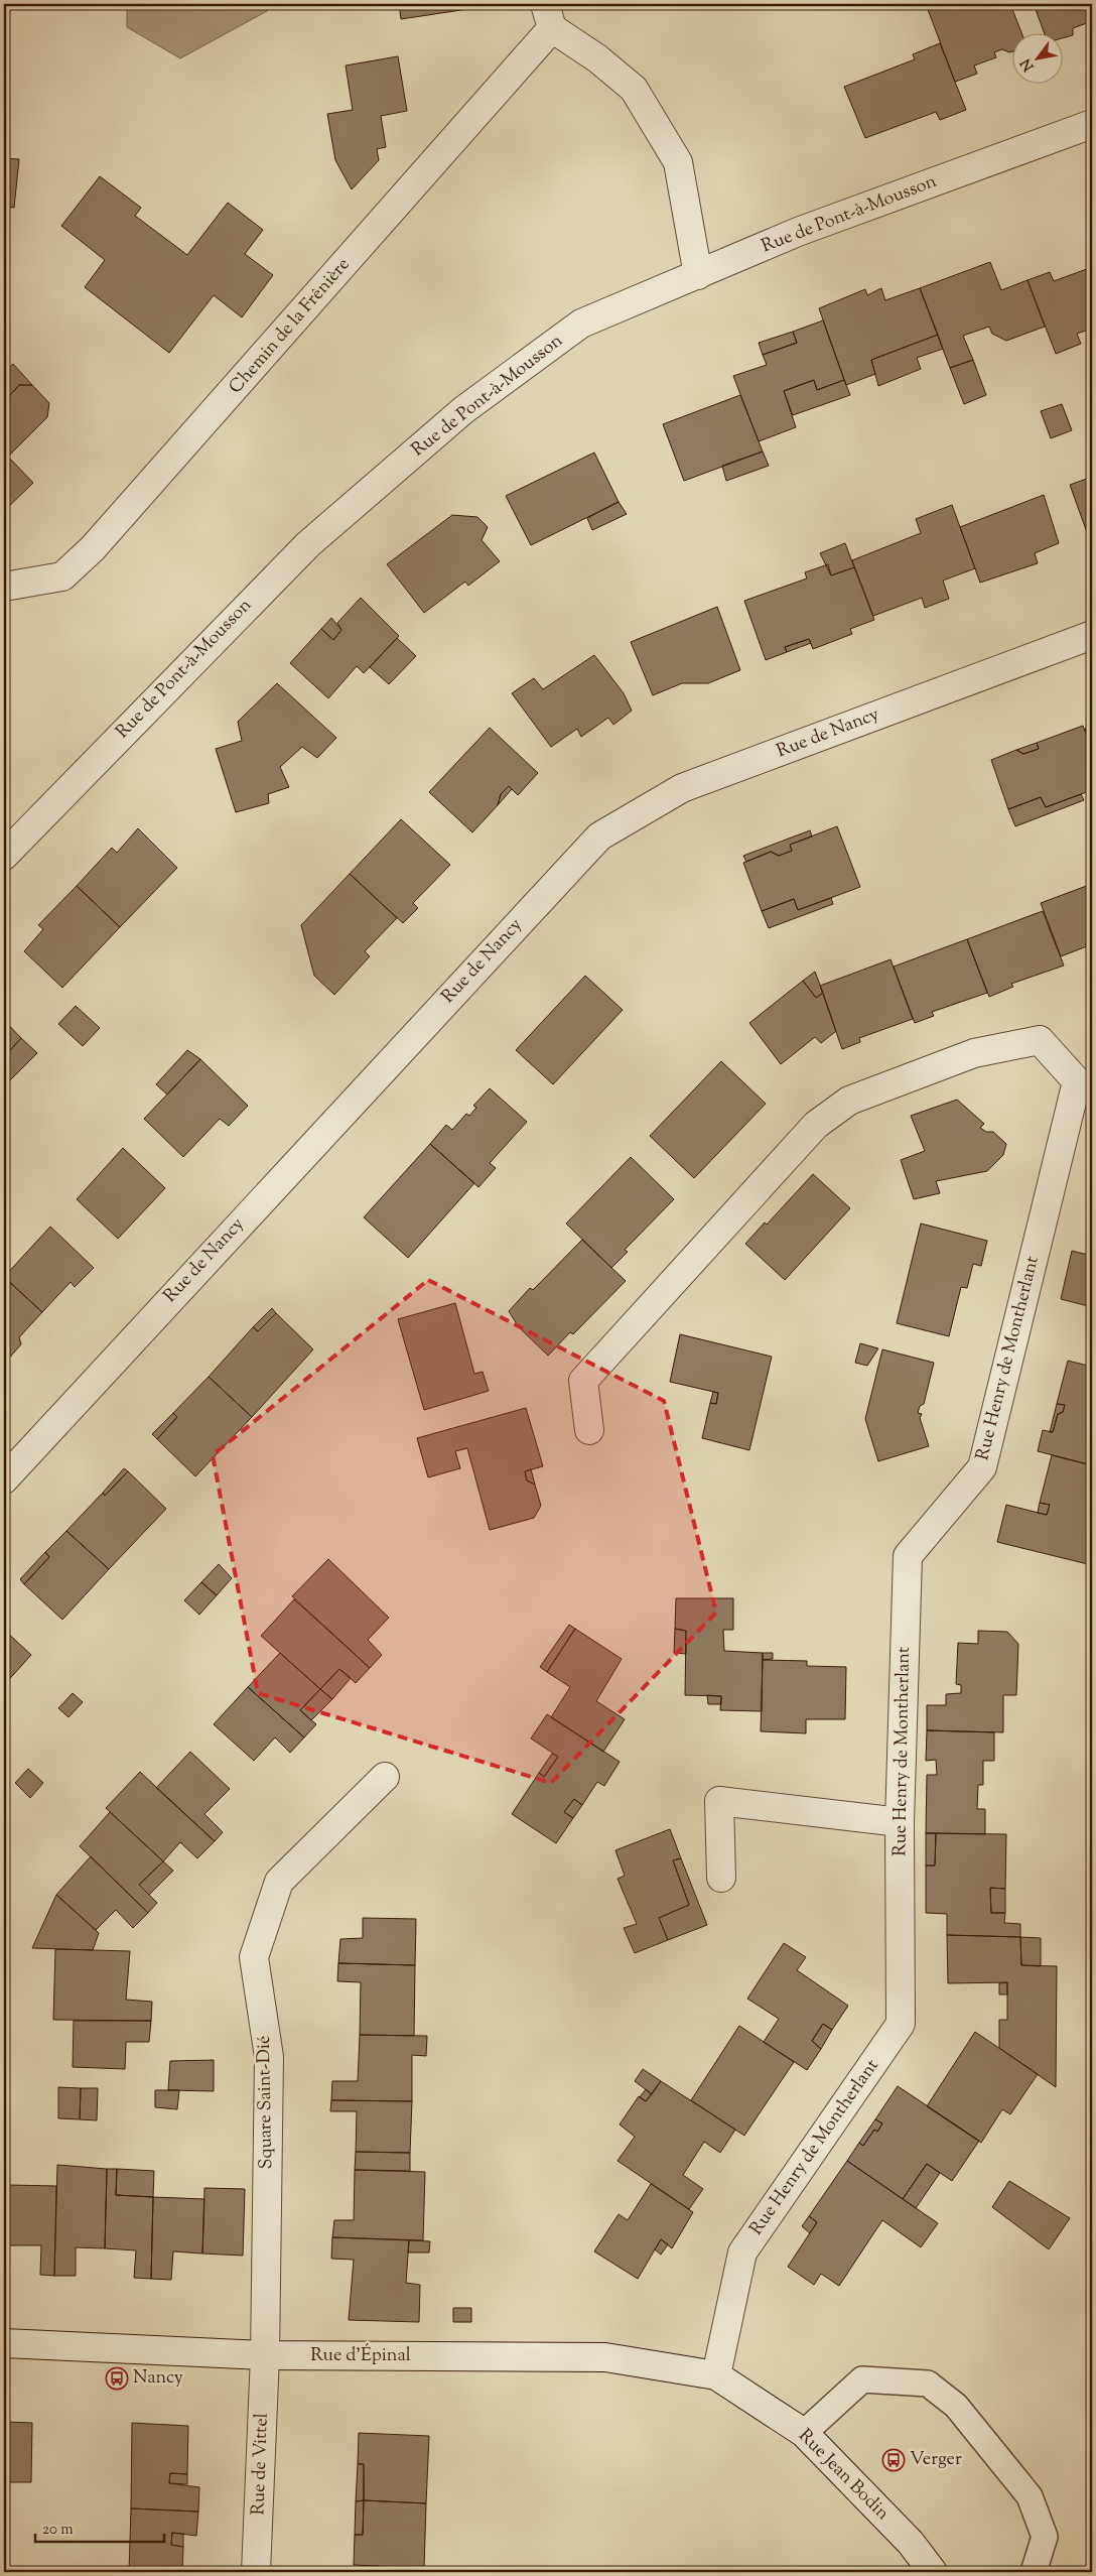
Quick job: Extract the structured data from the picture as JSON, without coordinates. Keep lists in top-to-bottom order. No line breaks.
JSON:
{"streets":{"street":["Rue de Pont-à-Mousson","Chemin de la Frênière","Rue de Nancy","Rue Henry de Montherlant","Square Saint-Dié","Rue d’Épinal","Rue de Vittel","Rue Jean Bodin"]},"crossings":[["Rue de Pont-à-Mousson","Chemin de la Frênière"],["Rue Henry de Montherlant","Rue d’Épinal"],["Rue Henry de Montherlant","Rue Jean Bodin"],["Square Saint-Dié","Rue d’Épinal"],["Square Saint-Dié","Rue de Vittel"],["Rue d’Épinal","Rue de Vittel"],["Rue d’Épinal","Rue Jean Bodin"]],"places":{"bus stop":["Nancy","Verger"]},"scale_bar":"20 m","north":"bottom left"}
